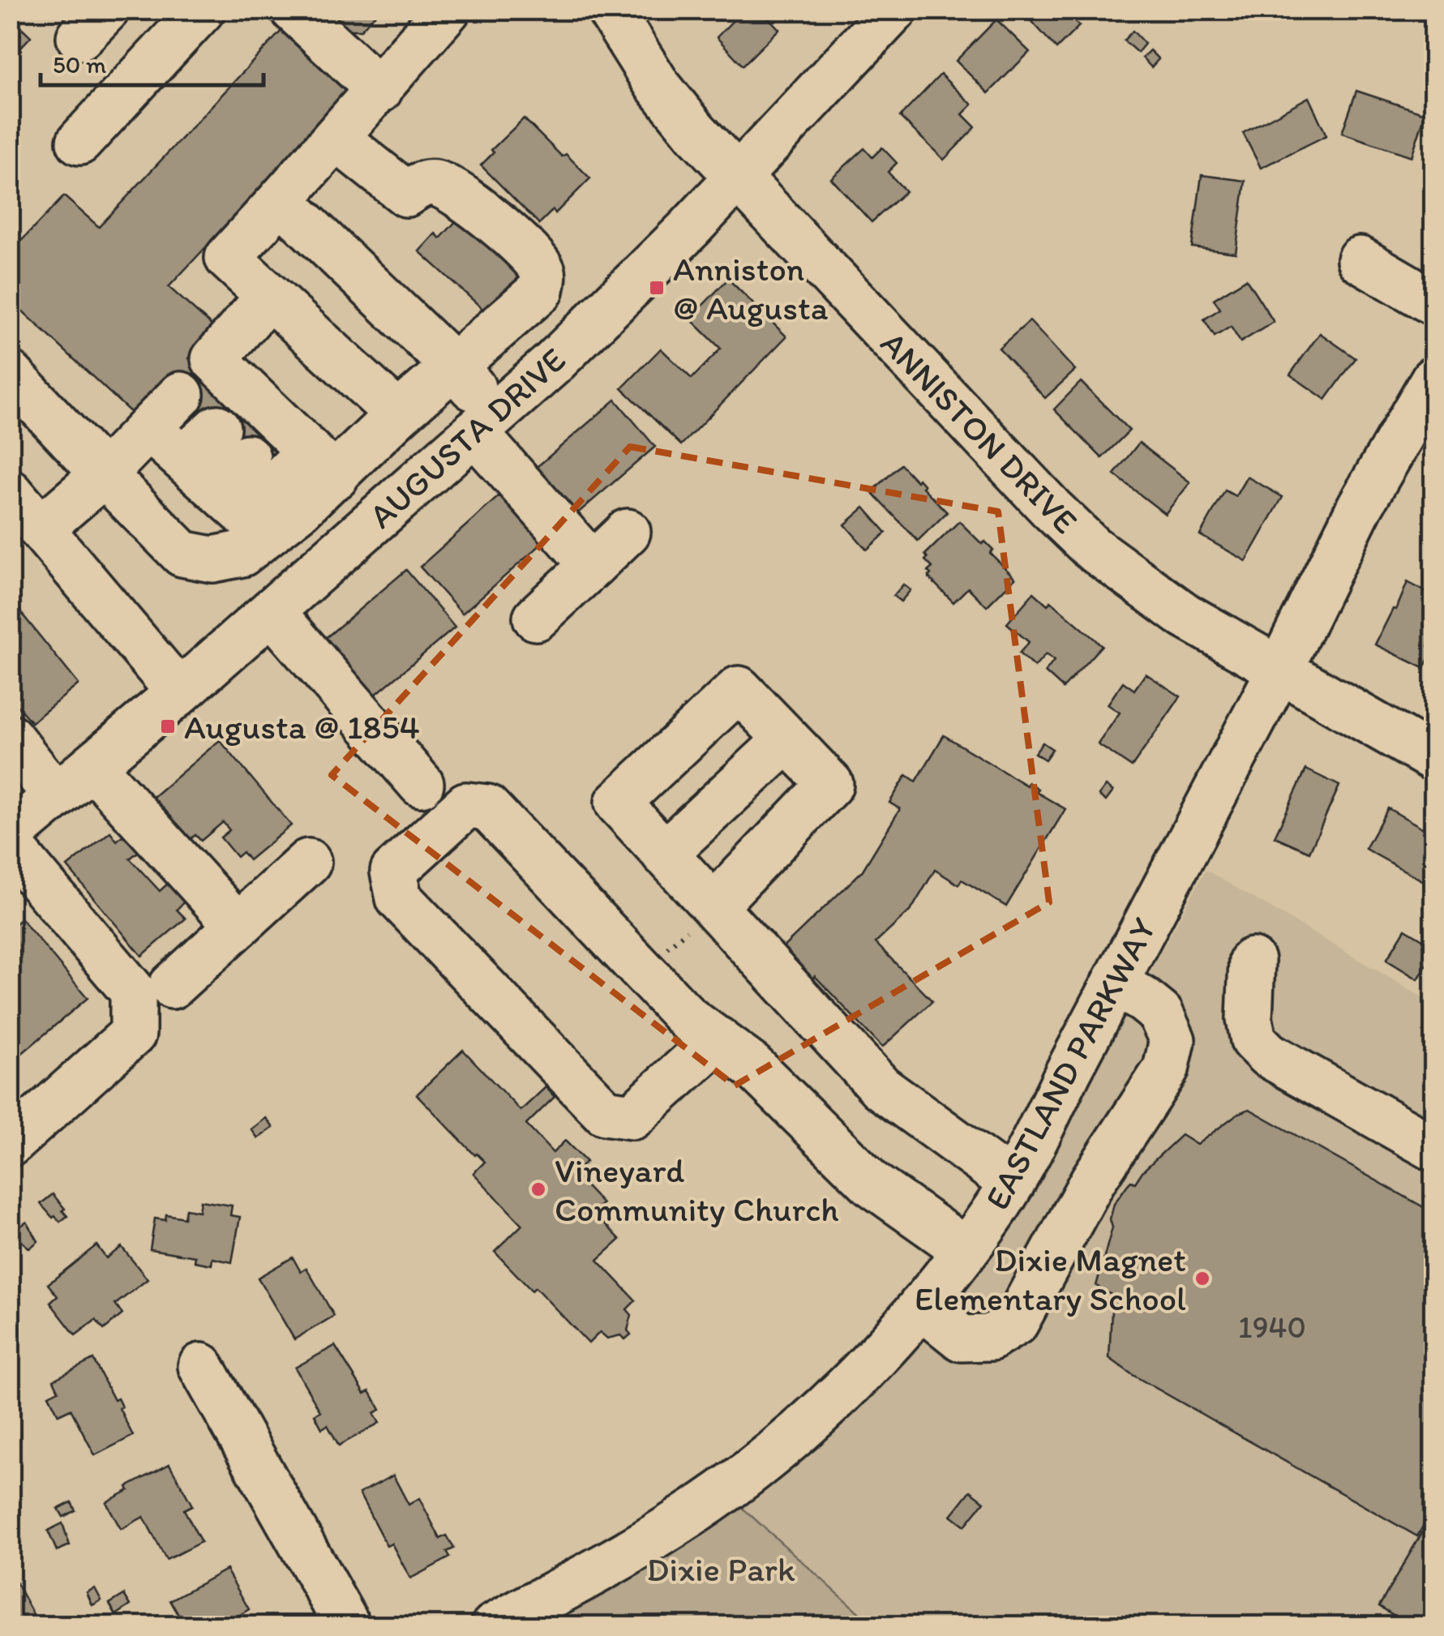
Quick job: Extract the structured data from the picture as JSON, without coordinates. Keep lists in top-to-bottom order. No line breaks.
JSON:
{"streets":{"street":["ANNISTON DRIVE","AUGUSTA DRIVE","EASTLAND PARKWAY"]},"crossings":[["ANNISTON DRIVE","AUGUSTA DRIVE"],["ANNISTON DRIVE","EASTLAND PARKWAY"]],"parks":["Dixie Park"],"places":{"transit":["Anniston @ Augusta","Augusta @ 1854"],"other":["Vineyard Community Church","Dixie Magnet Elementary School"]},"house_numbers":["1940"],"scale_bar":"50 m"}
